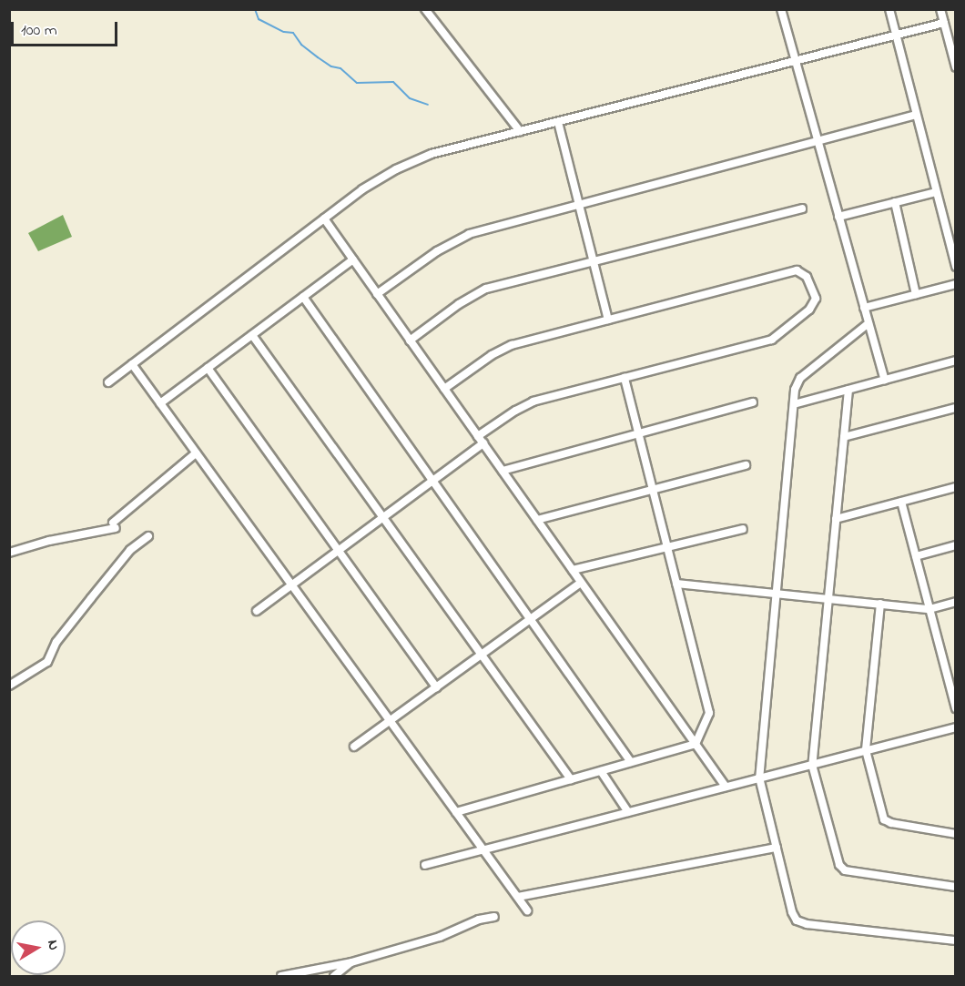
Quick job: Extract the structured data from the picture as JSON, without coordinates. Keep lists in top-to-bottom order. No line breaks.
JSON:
{"scale_bar":"100 m","north":"right"}
